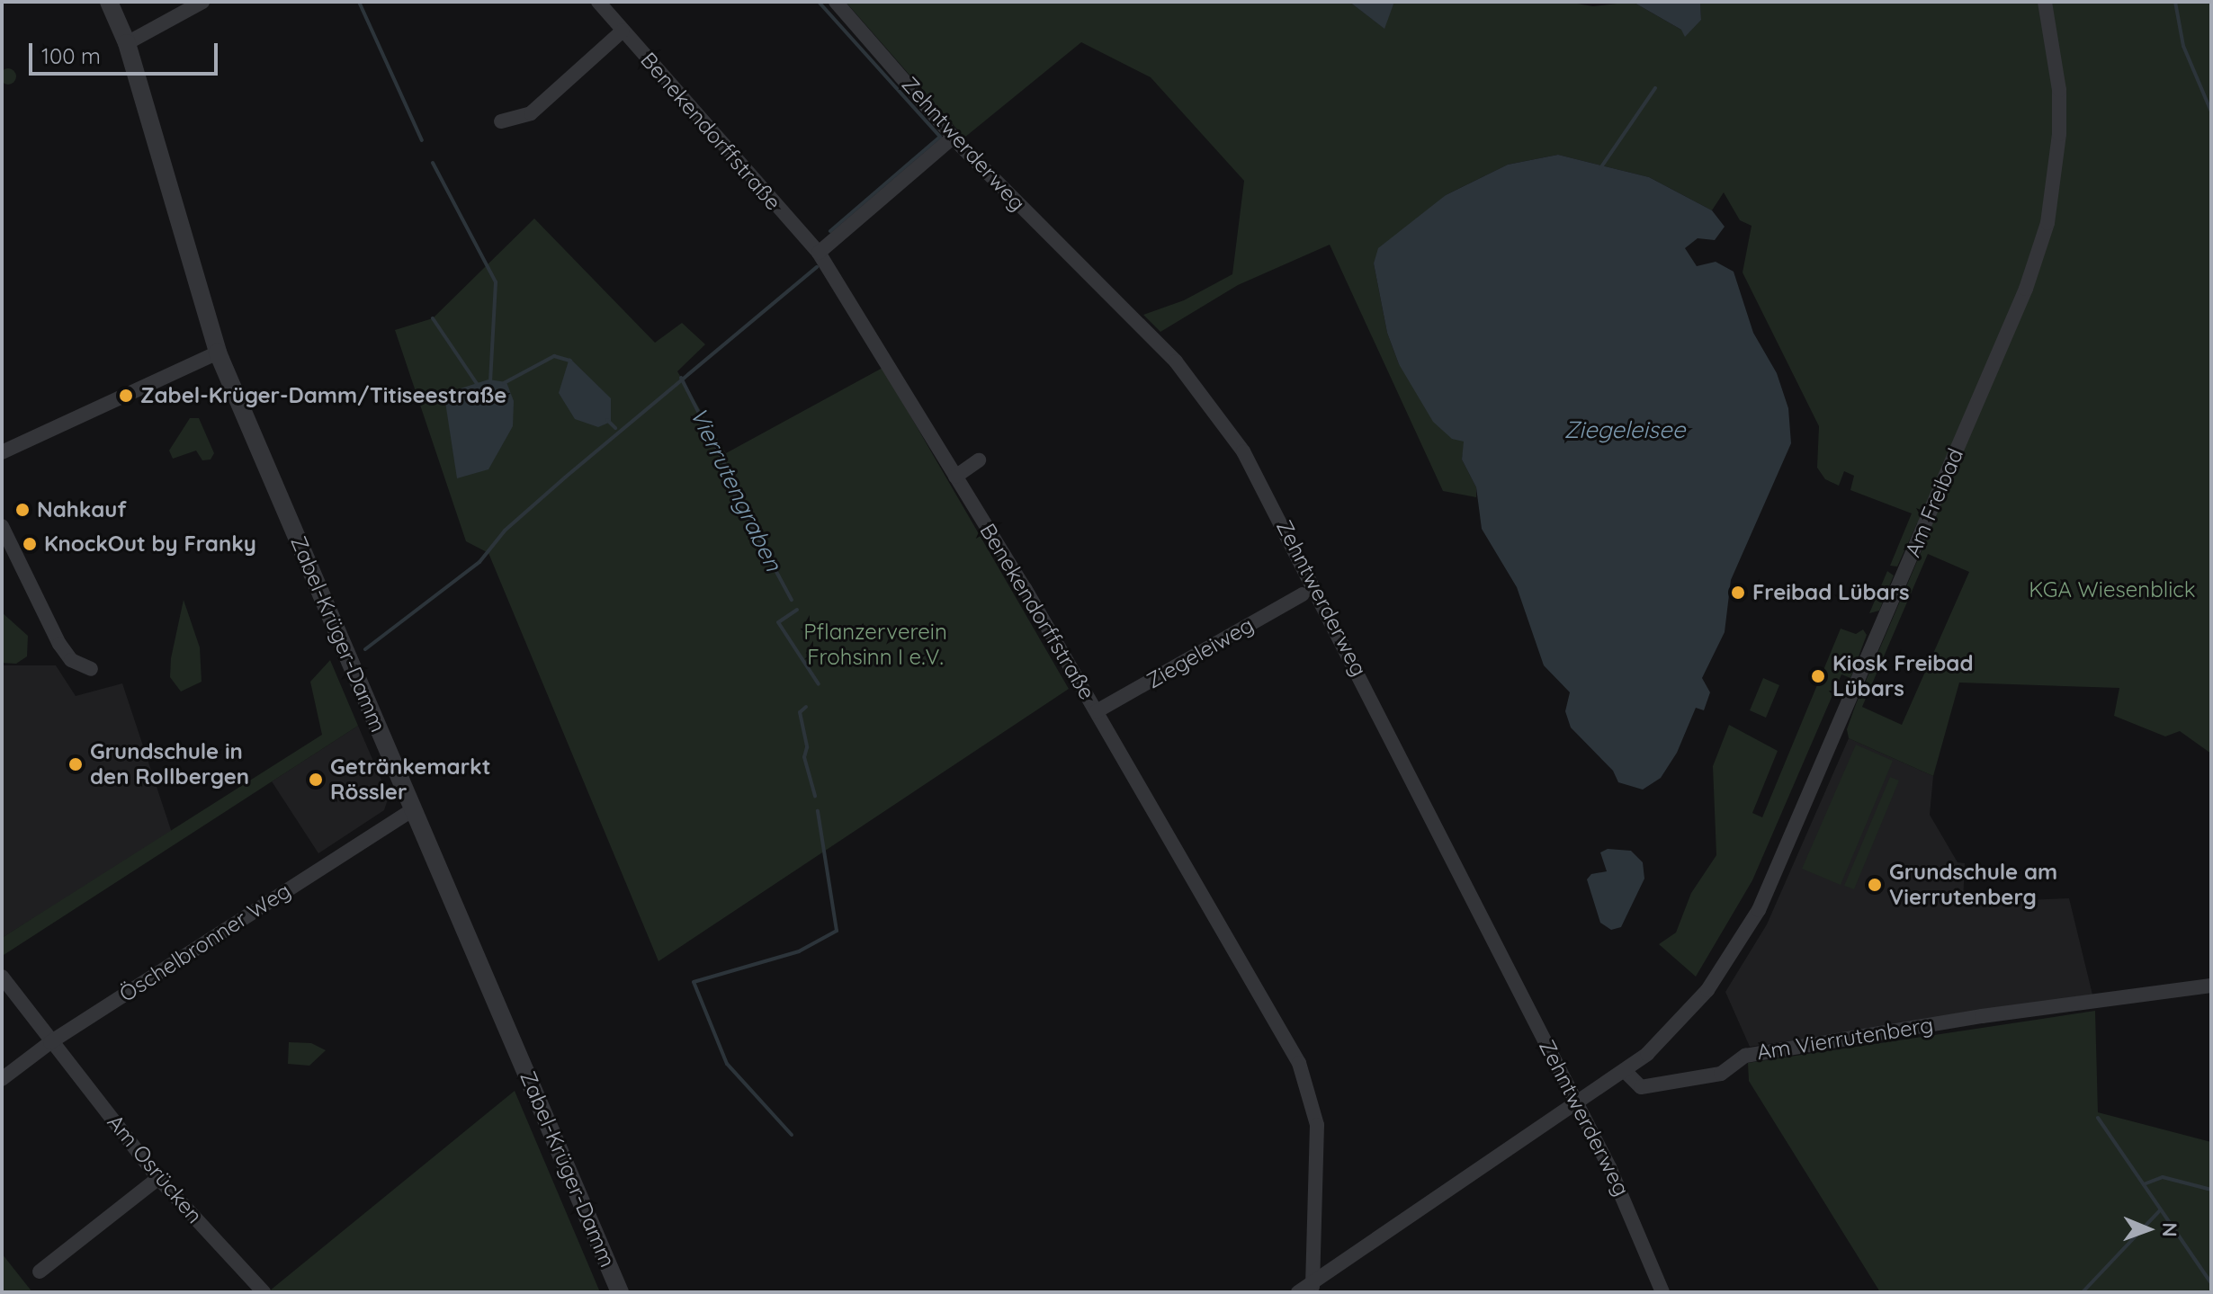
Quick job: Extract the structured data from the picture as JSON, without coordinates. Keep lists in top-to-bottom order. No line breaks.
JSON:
{"streets":{"street":["Benekendorffstraße","Zehntwerderweg","Am Freibad","Zabel-Krüger-Damm","Ziegeleiweg","Öschelbronner Weg","Am Vierrutenberg","Am Osrücken"]},"crossings":[["Benekendorffstraße","Ziegeleiweg"],["Am Freibad","Am Vierrutenberg"],["Zabel-Krüger-Damm","Öschelbronner Weg"],["Öschelbronner Weg","Am Osrücken"]],"water":["Ziegeleisee","Vierrutengraben"],"parks":["KGA Wiesenblick","Pflanzerverein Frohsinn I e.V."],"places":["Zabel-Krüger-Damm/Titiseestraße","Nahkauf","KnockOut by Franky","Freibad Lübars","Kiosk Freibad Lübars","Grundschule in den Rollbergen","Getränkemarkt Rössler","Grundschule am Vierrutenberg"],"scale_bar":"100 m","north":"right"}
